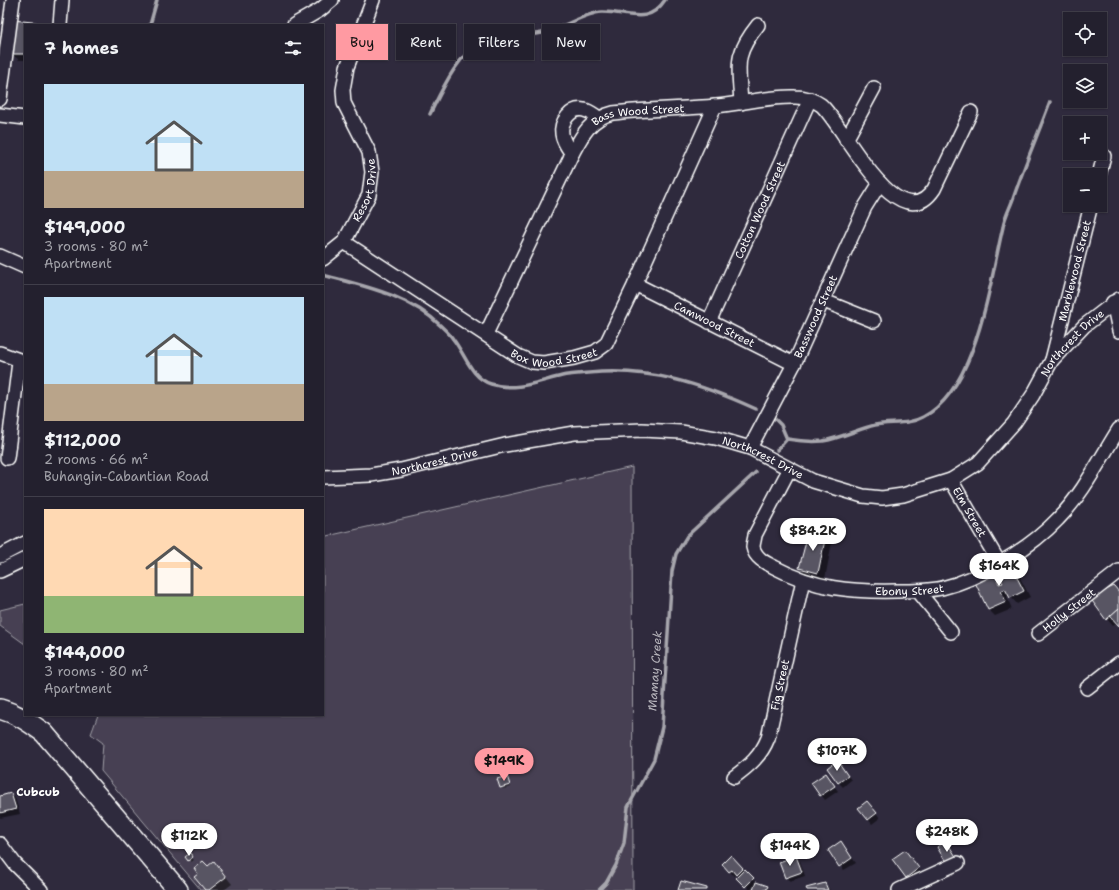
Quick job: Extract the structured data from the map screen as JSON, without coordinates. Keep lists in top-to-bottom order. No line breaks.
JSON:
{"streets":{"street":["Bass Wood Street","Resort Drive","Cotton Wood Street","Marblewood Street","Basswood Street","Camwood Street","Northcrest Drive","Box Wood Street","Elm Street","Ebony Street","Holly Street","Fig Street"]},"crossings":[["Bass Wood Street","Cotton Wood Street"],["Bass Wood Street","Box Wood Street"],["Resort Drive","Box Wood Street"],["Cotton Wood Street","Camwood Street"],["Marblewood Street","Northcrest Drive"],["Basswood Street","Camwood Street"],["Basswood Street","Northcrest Drive"],["Camwood Street","Box Wood Street"],["Northcrest Drive","Elm Street"],["Northcrest Drive","Ebony Street"],["Elm Street","Ebony Street"],["Ebony Street","Fig Street"]],"districts":["Cubcub"],"water":["Mamay Creek"],"page":{"map_buttons":["+","−"],"chip":["Buy","Rent","Filters","New"],"heading":"7 homes","list":[{"name":"$149,000","note":"3 rooms · 80 m² · Apartment"},{"name":"$112,000","note":"2 rooms · 66 m² · Buhangin-Cabantian Road"},{"name":"$144,000","note":"3 rooms · 80 m² · Apartment"}],"price":["$84.2K","$164K","$107K","$149K","$248K","$112K","$144K"]}}
